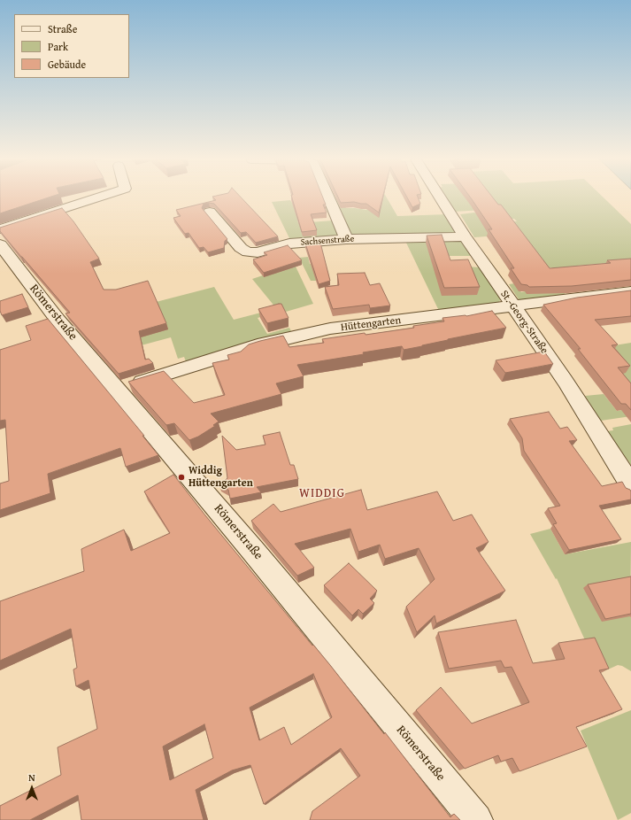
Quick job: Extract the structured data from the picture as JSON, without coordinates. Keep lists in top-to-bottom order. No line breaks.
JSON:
{"streets":{"street":["Sachsenstraße","Römerstraße","St.-Georg-Straße","Hüttengarten"]},"crossings":[["Sachsenstraße","St.-Georg-Straße"],["Römerstraße","Hüttengarten"],["St.-Georg-Straße","Hüttengarten"]],"districts":["WIDDIG"],"places":["Widdig Hüttengarten"],"legend":["Straße","Park","Gebäude"],"north":"top"}
